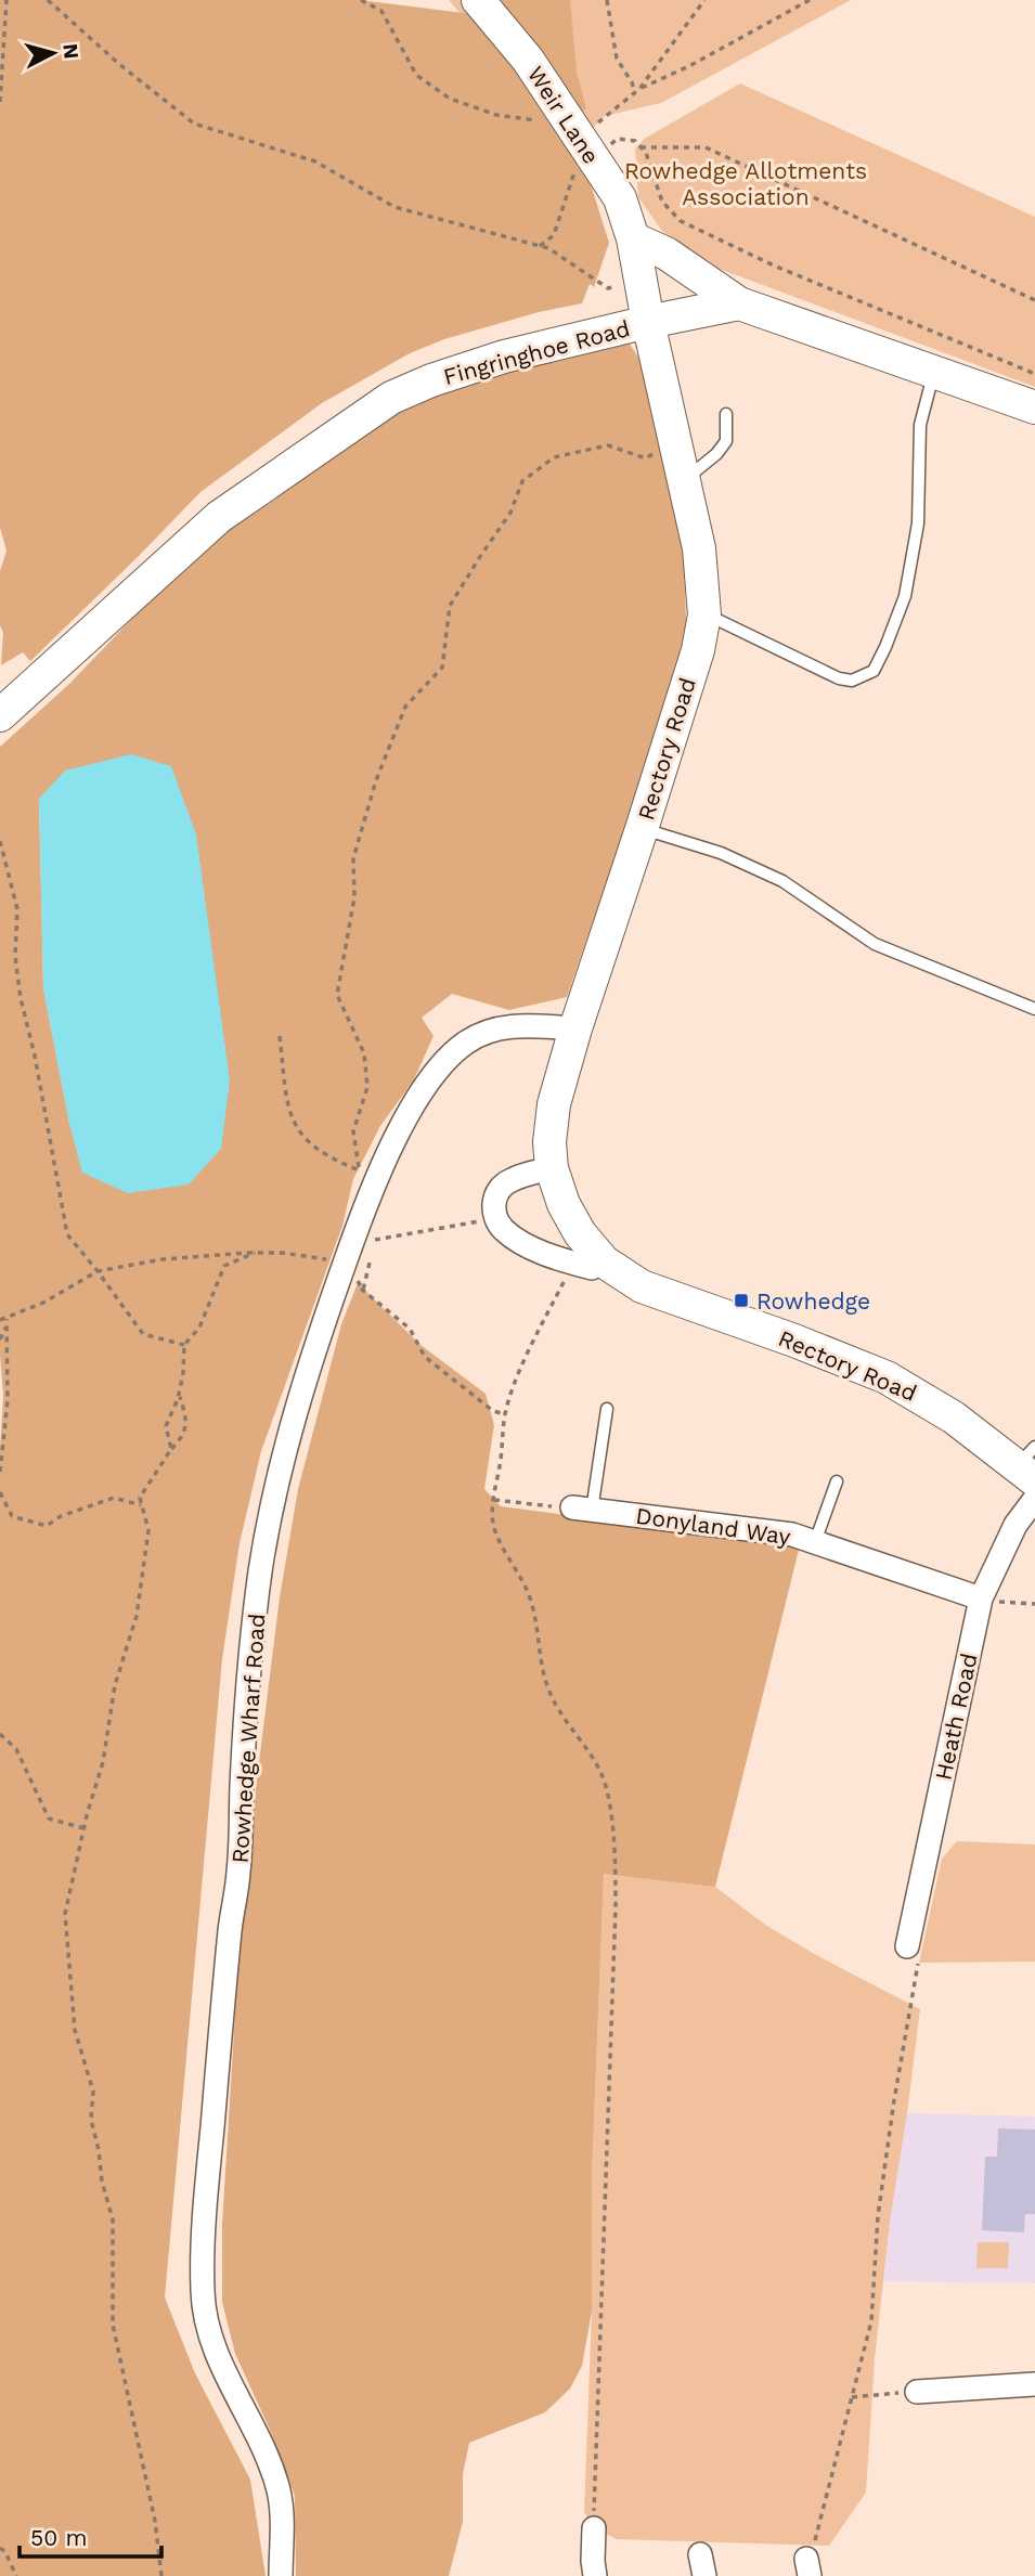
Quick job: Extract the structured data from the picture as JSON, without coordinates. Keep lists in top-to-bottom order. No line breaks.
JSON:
{"streets":{"street":["Weir Lane","Fingringhoe Road","Rectory Road","Donyland Way","Heath Road","Rowhedge Wharf Road"]},"crossings":[["Weir Lane","Fingringhoe Road"],["Weir Lane","Rectory Road"],["Fingringhoe Road","Rectory Road"],["Rectory Road","Rowhedge Wharf Road"],["Donyland Way","Heath Road"]],"parks":["Rowhedge Allotments Association"],"places":{"transit":["Rowhedge"]},"scale_bar":"50 m","north":"right"}
